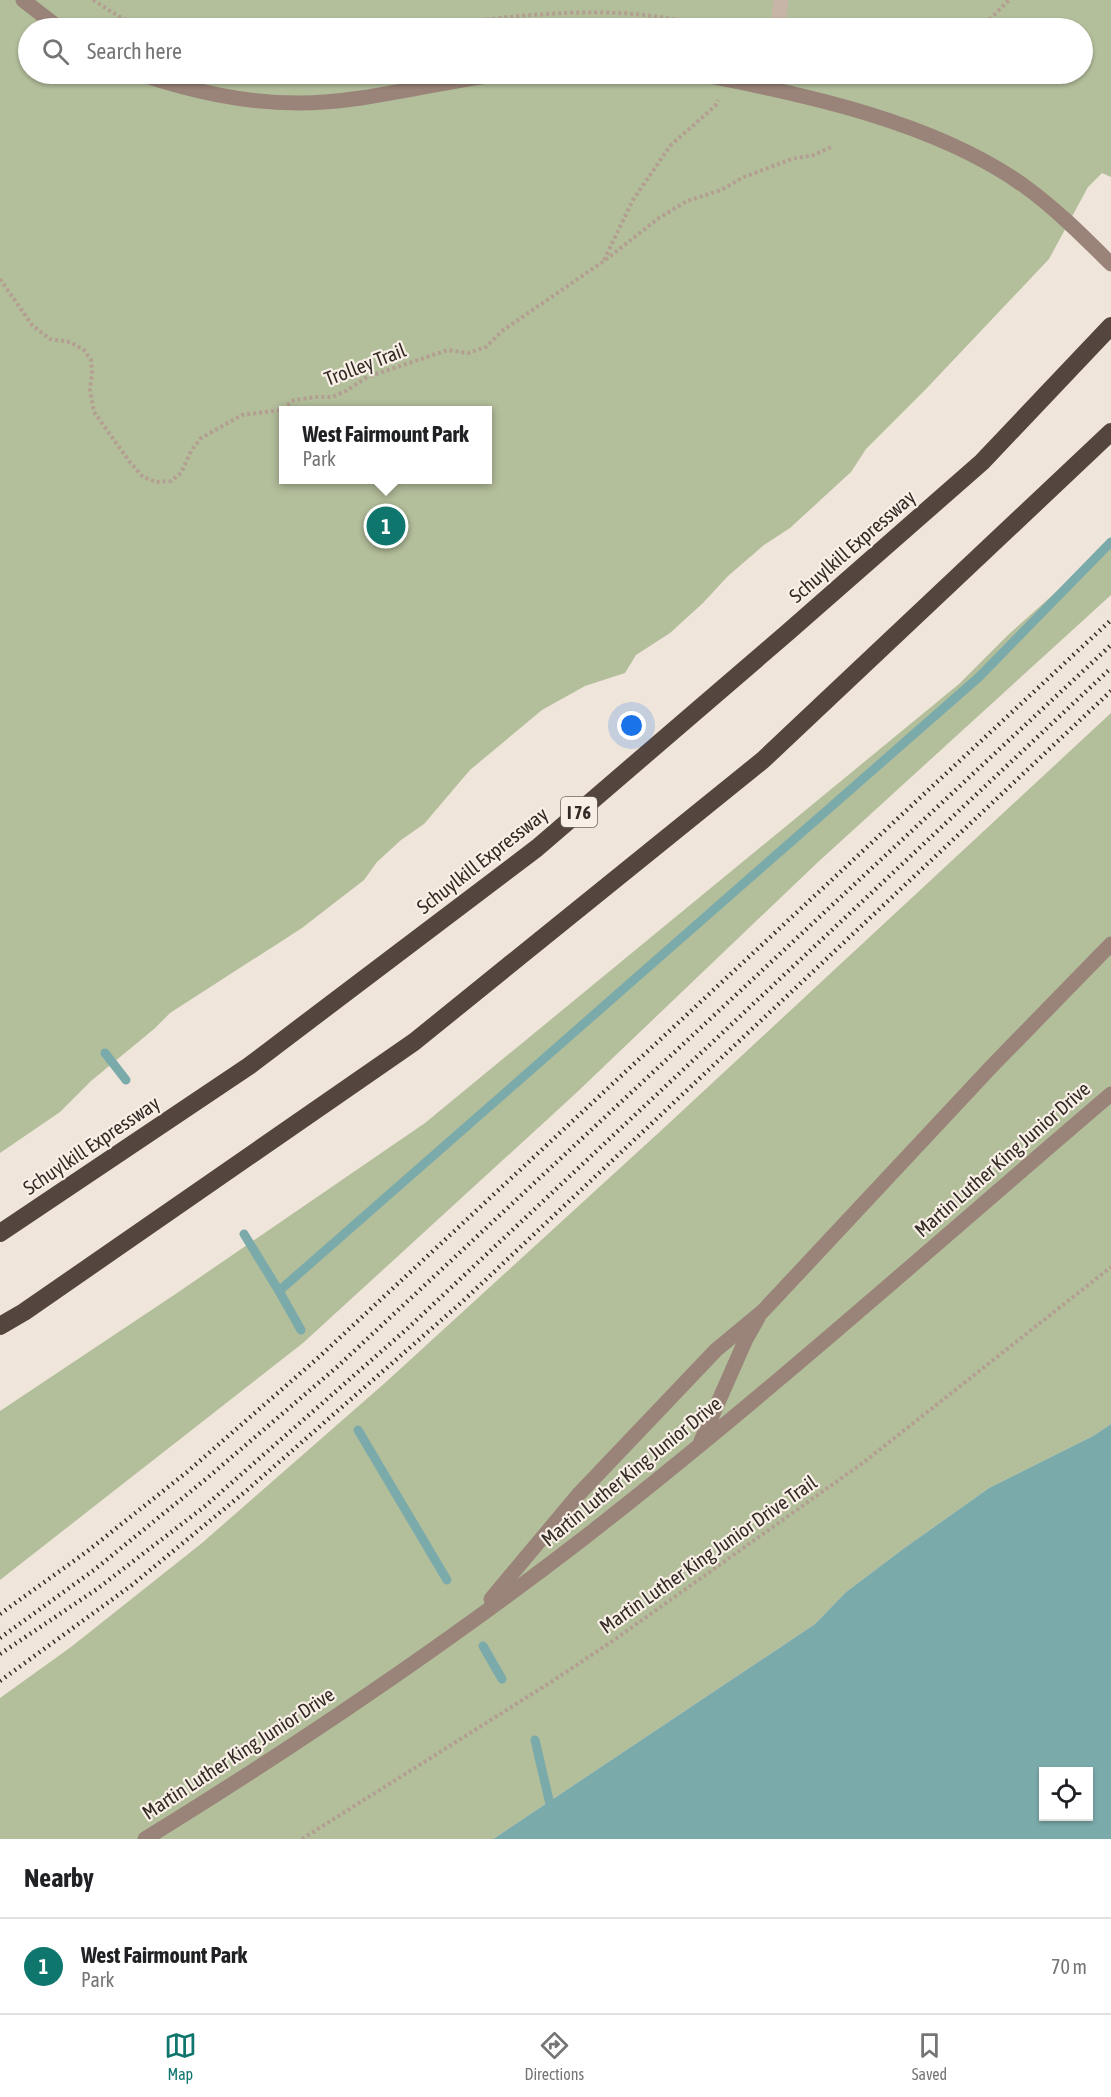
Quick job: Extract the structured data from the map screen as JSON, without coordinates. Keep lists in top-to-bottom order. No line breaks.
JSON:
{"streets":{"highway":["Schuylkill Expressway","I 76"],"main road":["Martin Luther King Junior Drive"],"path":["Trolley Trail","Martin Luther King Junior Drive Trail"]},"page":{"search":"Search here","popup":["West Fairmount Park","Park"],"pins":"1","heading":"Nearby","list":[{"mark":"1","name":"West Fairmount Park","note":"Park","value":"70 m"}],"nav":["Map","Directions","Saved"]}}
